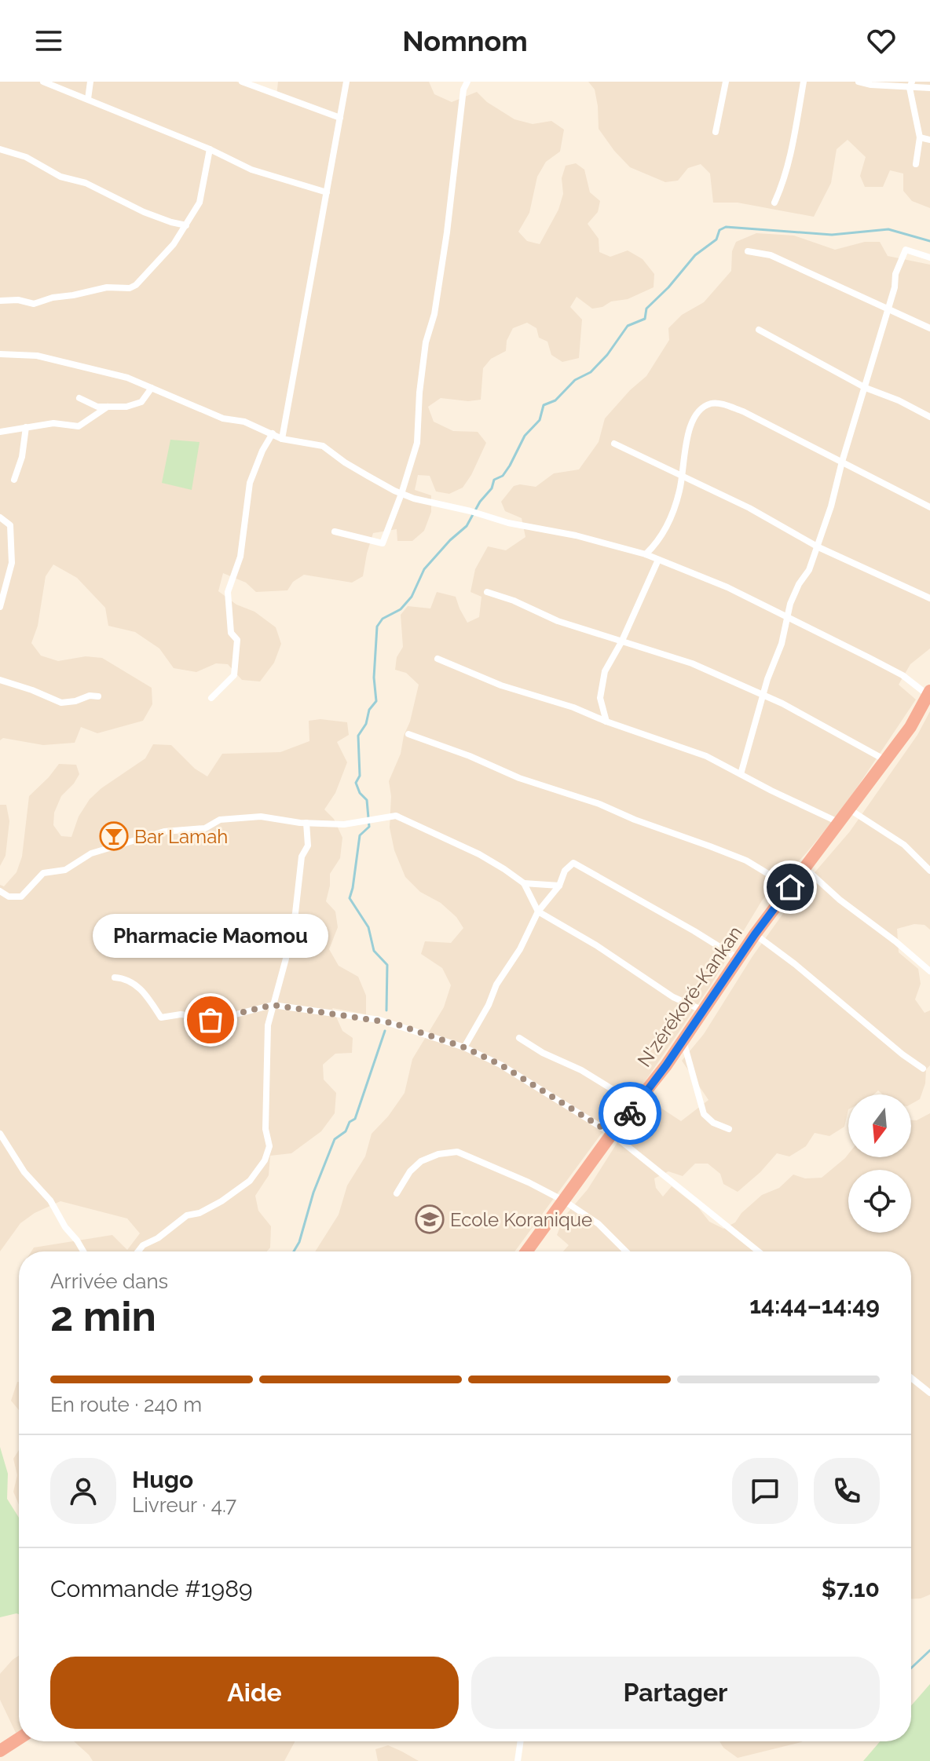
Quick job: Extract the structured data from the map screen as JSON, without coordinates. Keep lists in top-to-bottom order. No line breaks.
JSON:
{"streets":{"highway":["N'zérékoré-Kankan"]},"places":{"bar":["Bar Lamah"],"other":["Pharmacie Maomou"],"school or university":["Ecole Koranique"]},"north":"bottom","page":{"header":"Nomnom","bubble":"Pharmacie Maomou","heading":["2 min","Arrivée dans","14:44–14:49"],"panel":["Hugo","Livreur · 4.7","Commande #1989","$7.10"],"bar":"En route · 240 m","buttons":["Aide","Partager"]}}
